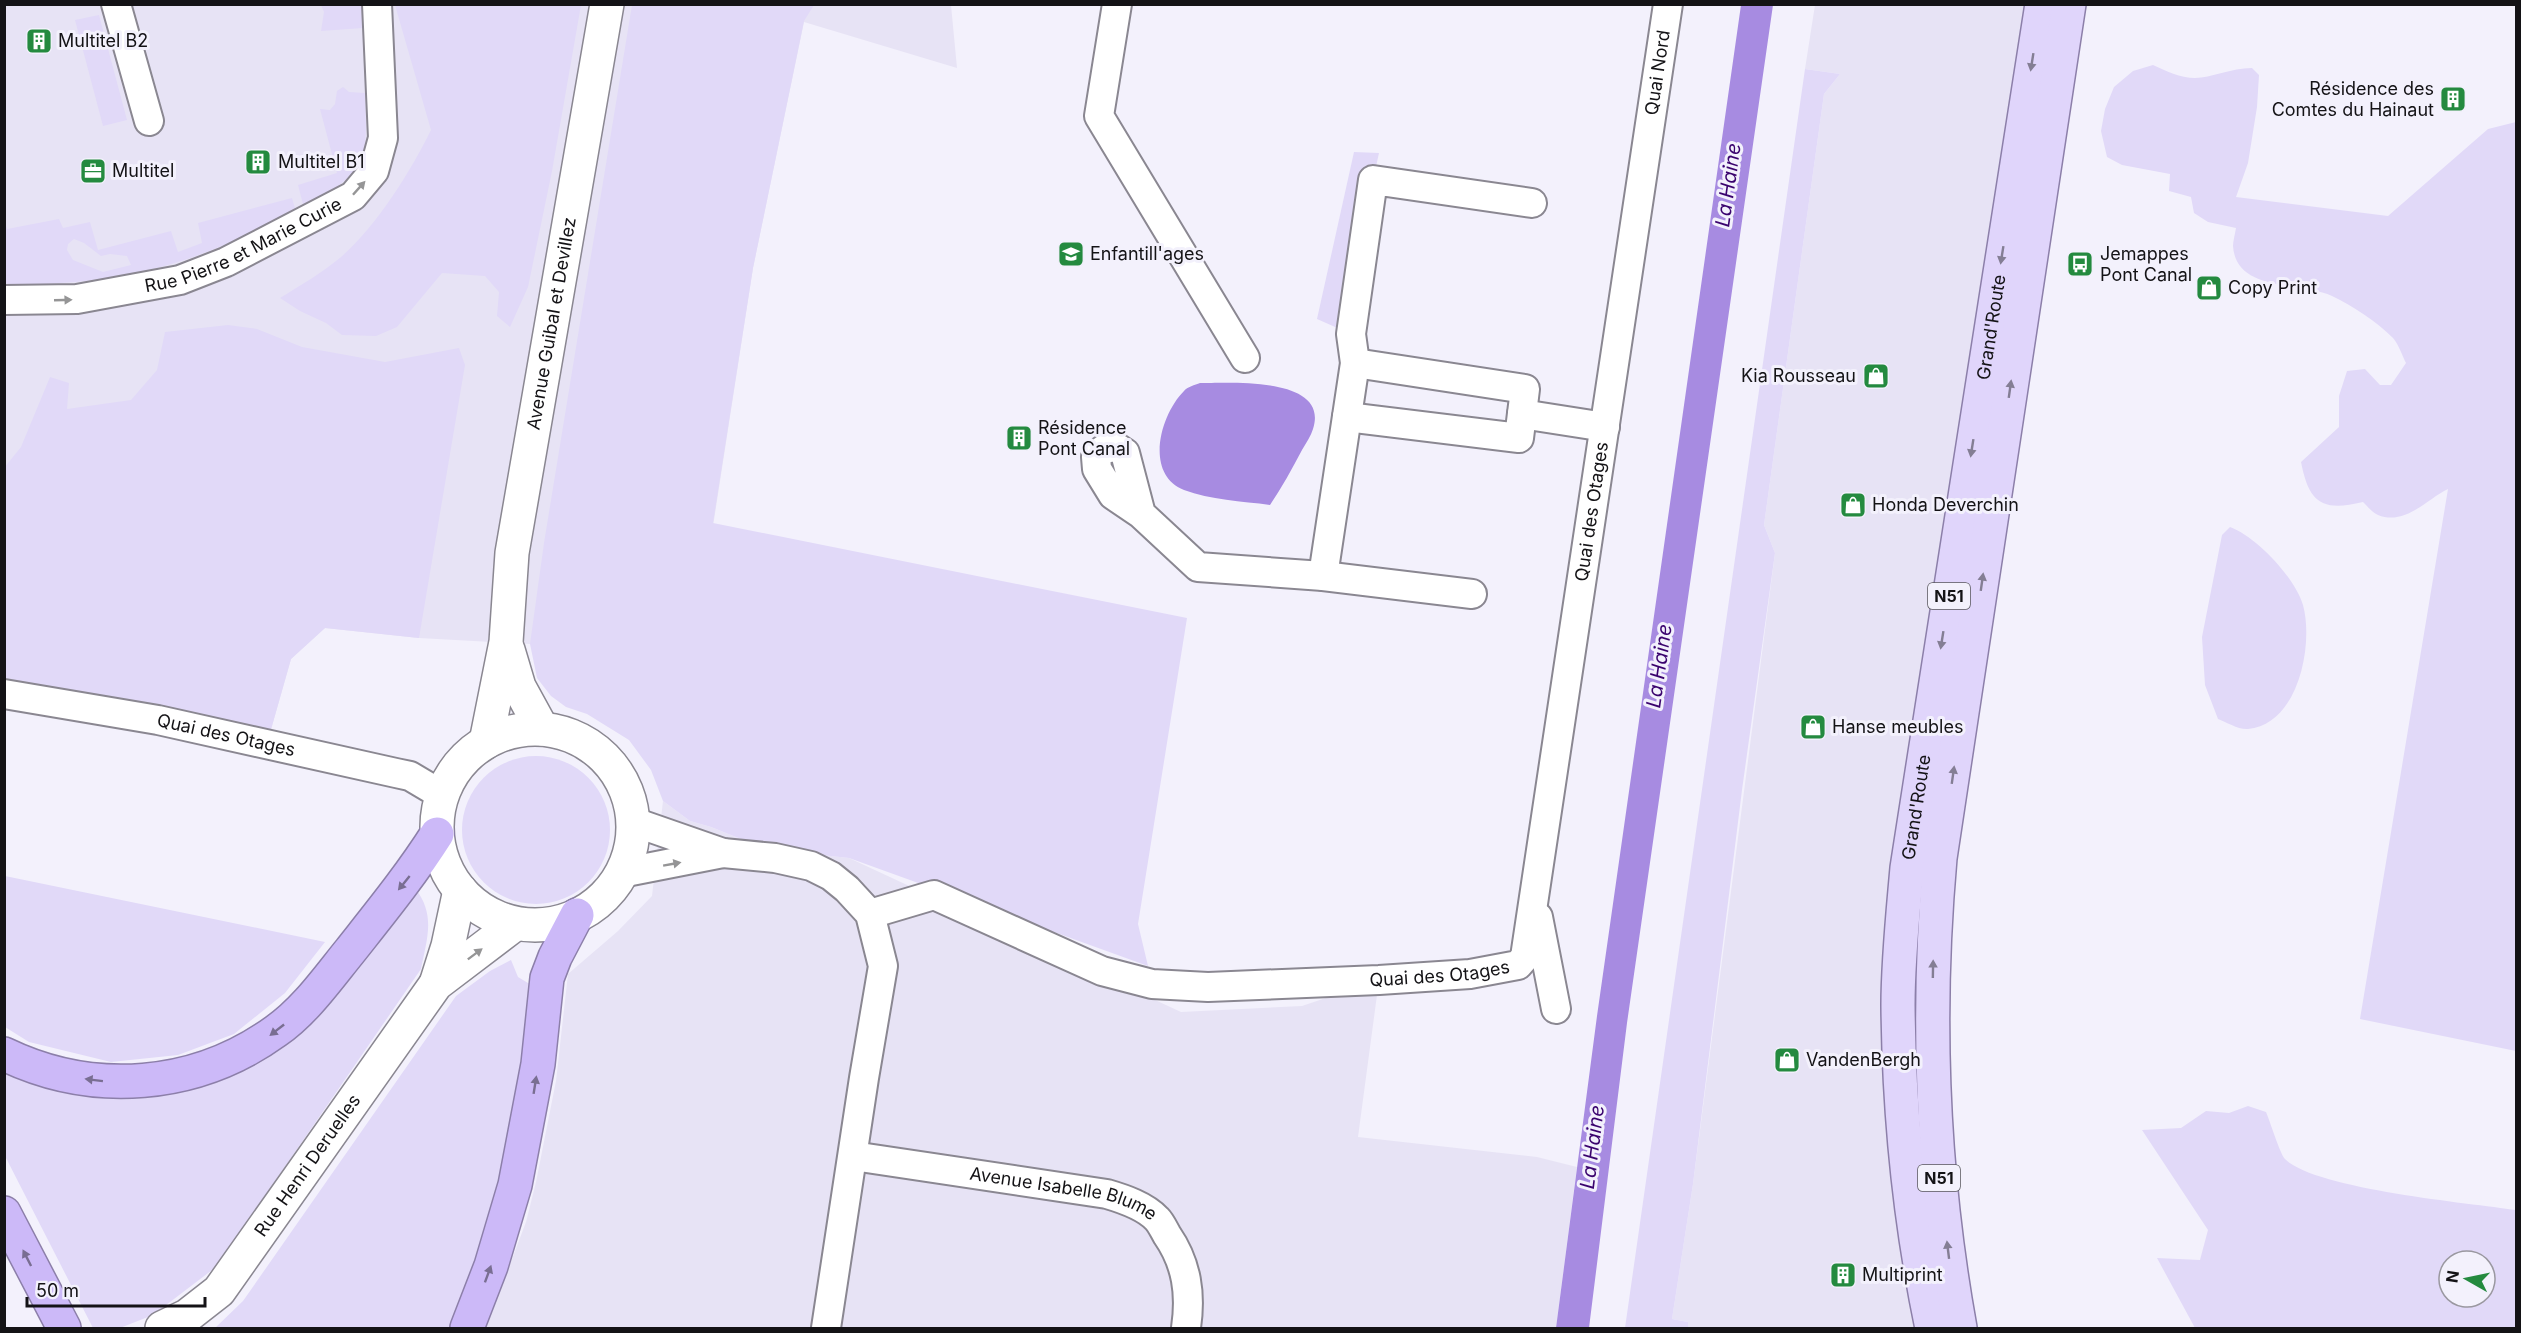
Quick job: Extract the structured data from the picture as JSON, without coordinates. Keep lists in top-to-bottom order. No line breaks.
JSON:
{"streets":{"main road":["Grand'Route","N51"],"street":["Quai Nord","Rue Pierre et Marie Curie","Avenue Guibal et Devillez","Quai des Otages","Rue Henri Deruelles","Avenue Isabelle Blume"]},"crossings":[["Quai Nord","Quai des Otages"],["Avenue Guibal et Devillez","Quai des Otages"],["Avenue Guibal et Devillez","Rue Henri Deruelles"],["Quai des Otages","Rue Henri Deruelles"]],"one_way":["Rue Pierre et Marie Curie"],"water":["La Haine"],"places":{"building":["Multitel B2","Résidence des Comtes du Hainaut","Multitel B1","Résidence Pont Canal","Multiprint"],"office":["Multitel"],"school or university":["Enfantill'ages"],"bus stop":["Jemappes Pont Canal"],"shop":["Copy Print","Kia Rousseau","Honda Deverchin","Hanse meubles","VandenBergh"]},"scale_bar":"50 m","north":"left"}
